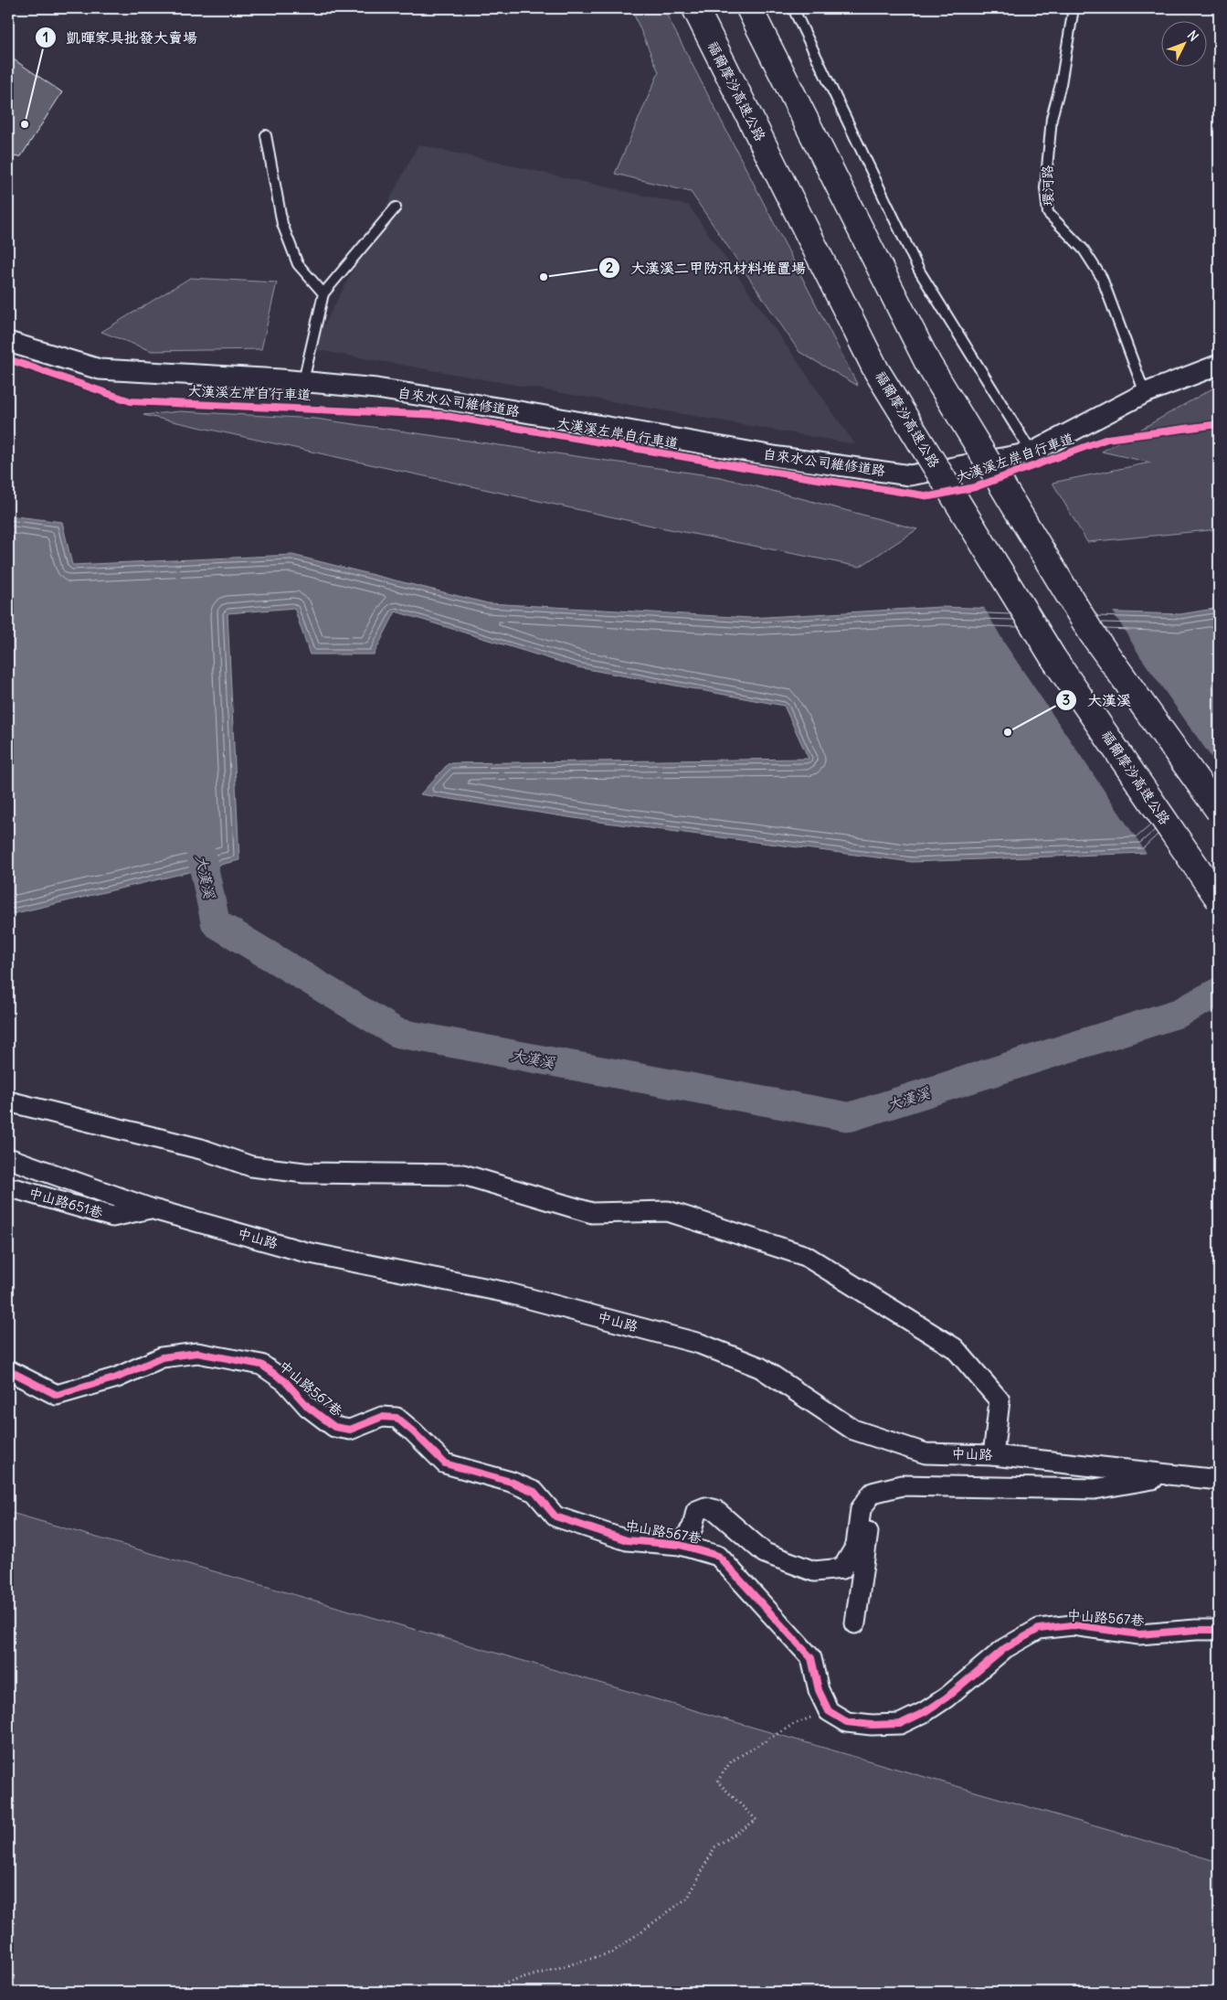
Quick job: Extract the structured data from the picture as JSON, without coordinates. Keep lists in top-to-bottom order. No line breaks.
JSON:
{"streets":{"highway":["福爾摩沙高速公路"],"street":["自來水公司維修道路","中山路651巷","中山路","中山路567巷"],"lane":["環河路"],"cycle path":["大漢溪左岸自行車道"]},"crossings":[["中山路651巷","中山路"]],"water":["大漢溪"],"places":["凱暉家具批發大賣場","大漢溪二甲防汛材料堆置場","大漢溪"],"north":"top right"}
